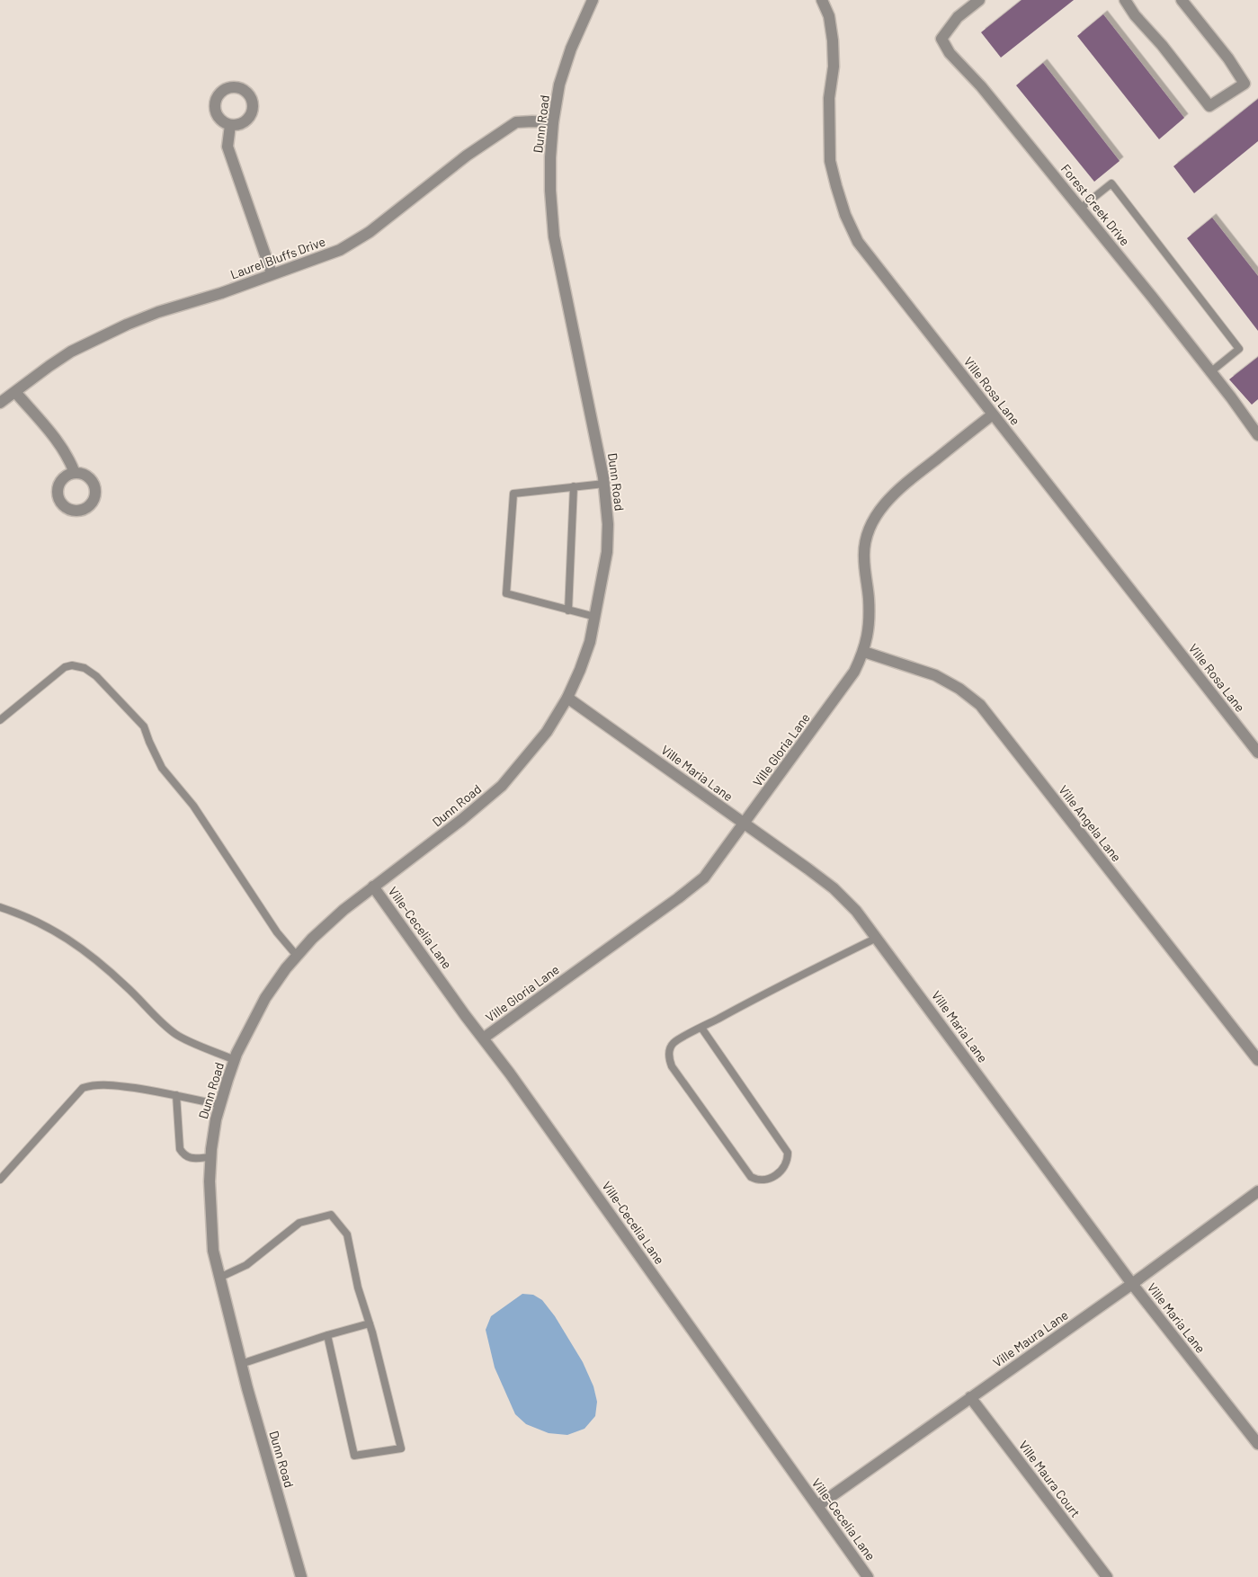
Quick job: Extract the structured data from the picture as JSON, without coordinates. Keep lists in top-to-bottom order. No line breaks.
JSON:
{"streets":{"street":["Dunn Road","Forest Creek Drive","Laurel Bluffs Drive","Ville Rosa Lane","Ville Gloria Lane","Ville Maria Lane","Ville Angela Lane","Ville-Cecelia Lane","Ville Maura Lane","Ville Maura Court"]},"crossings":[["Dunn Road","Laurel Bluffs Drive"],["Dunn Road","Ville Maria Lane"],["Dunn Road","Ville-Cecelia Lane"],["Ville Rosa Lane","Ville Gloria Lane"],["Ville Gloria Lane","Ville Maria Lane"],["Ville Gloria Lane","Ville Angela Lane"],["Ville Gloria Lane","Ville-Cecelia Lane"],["Ville Maria Lane","Ville Maura Lane"],["Ville-Cecelia Lane","Ville Maura Lane"],["Ville Maura Lane","Ville Maura Court"]]}
